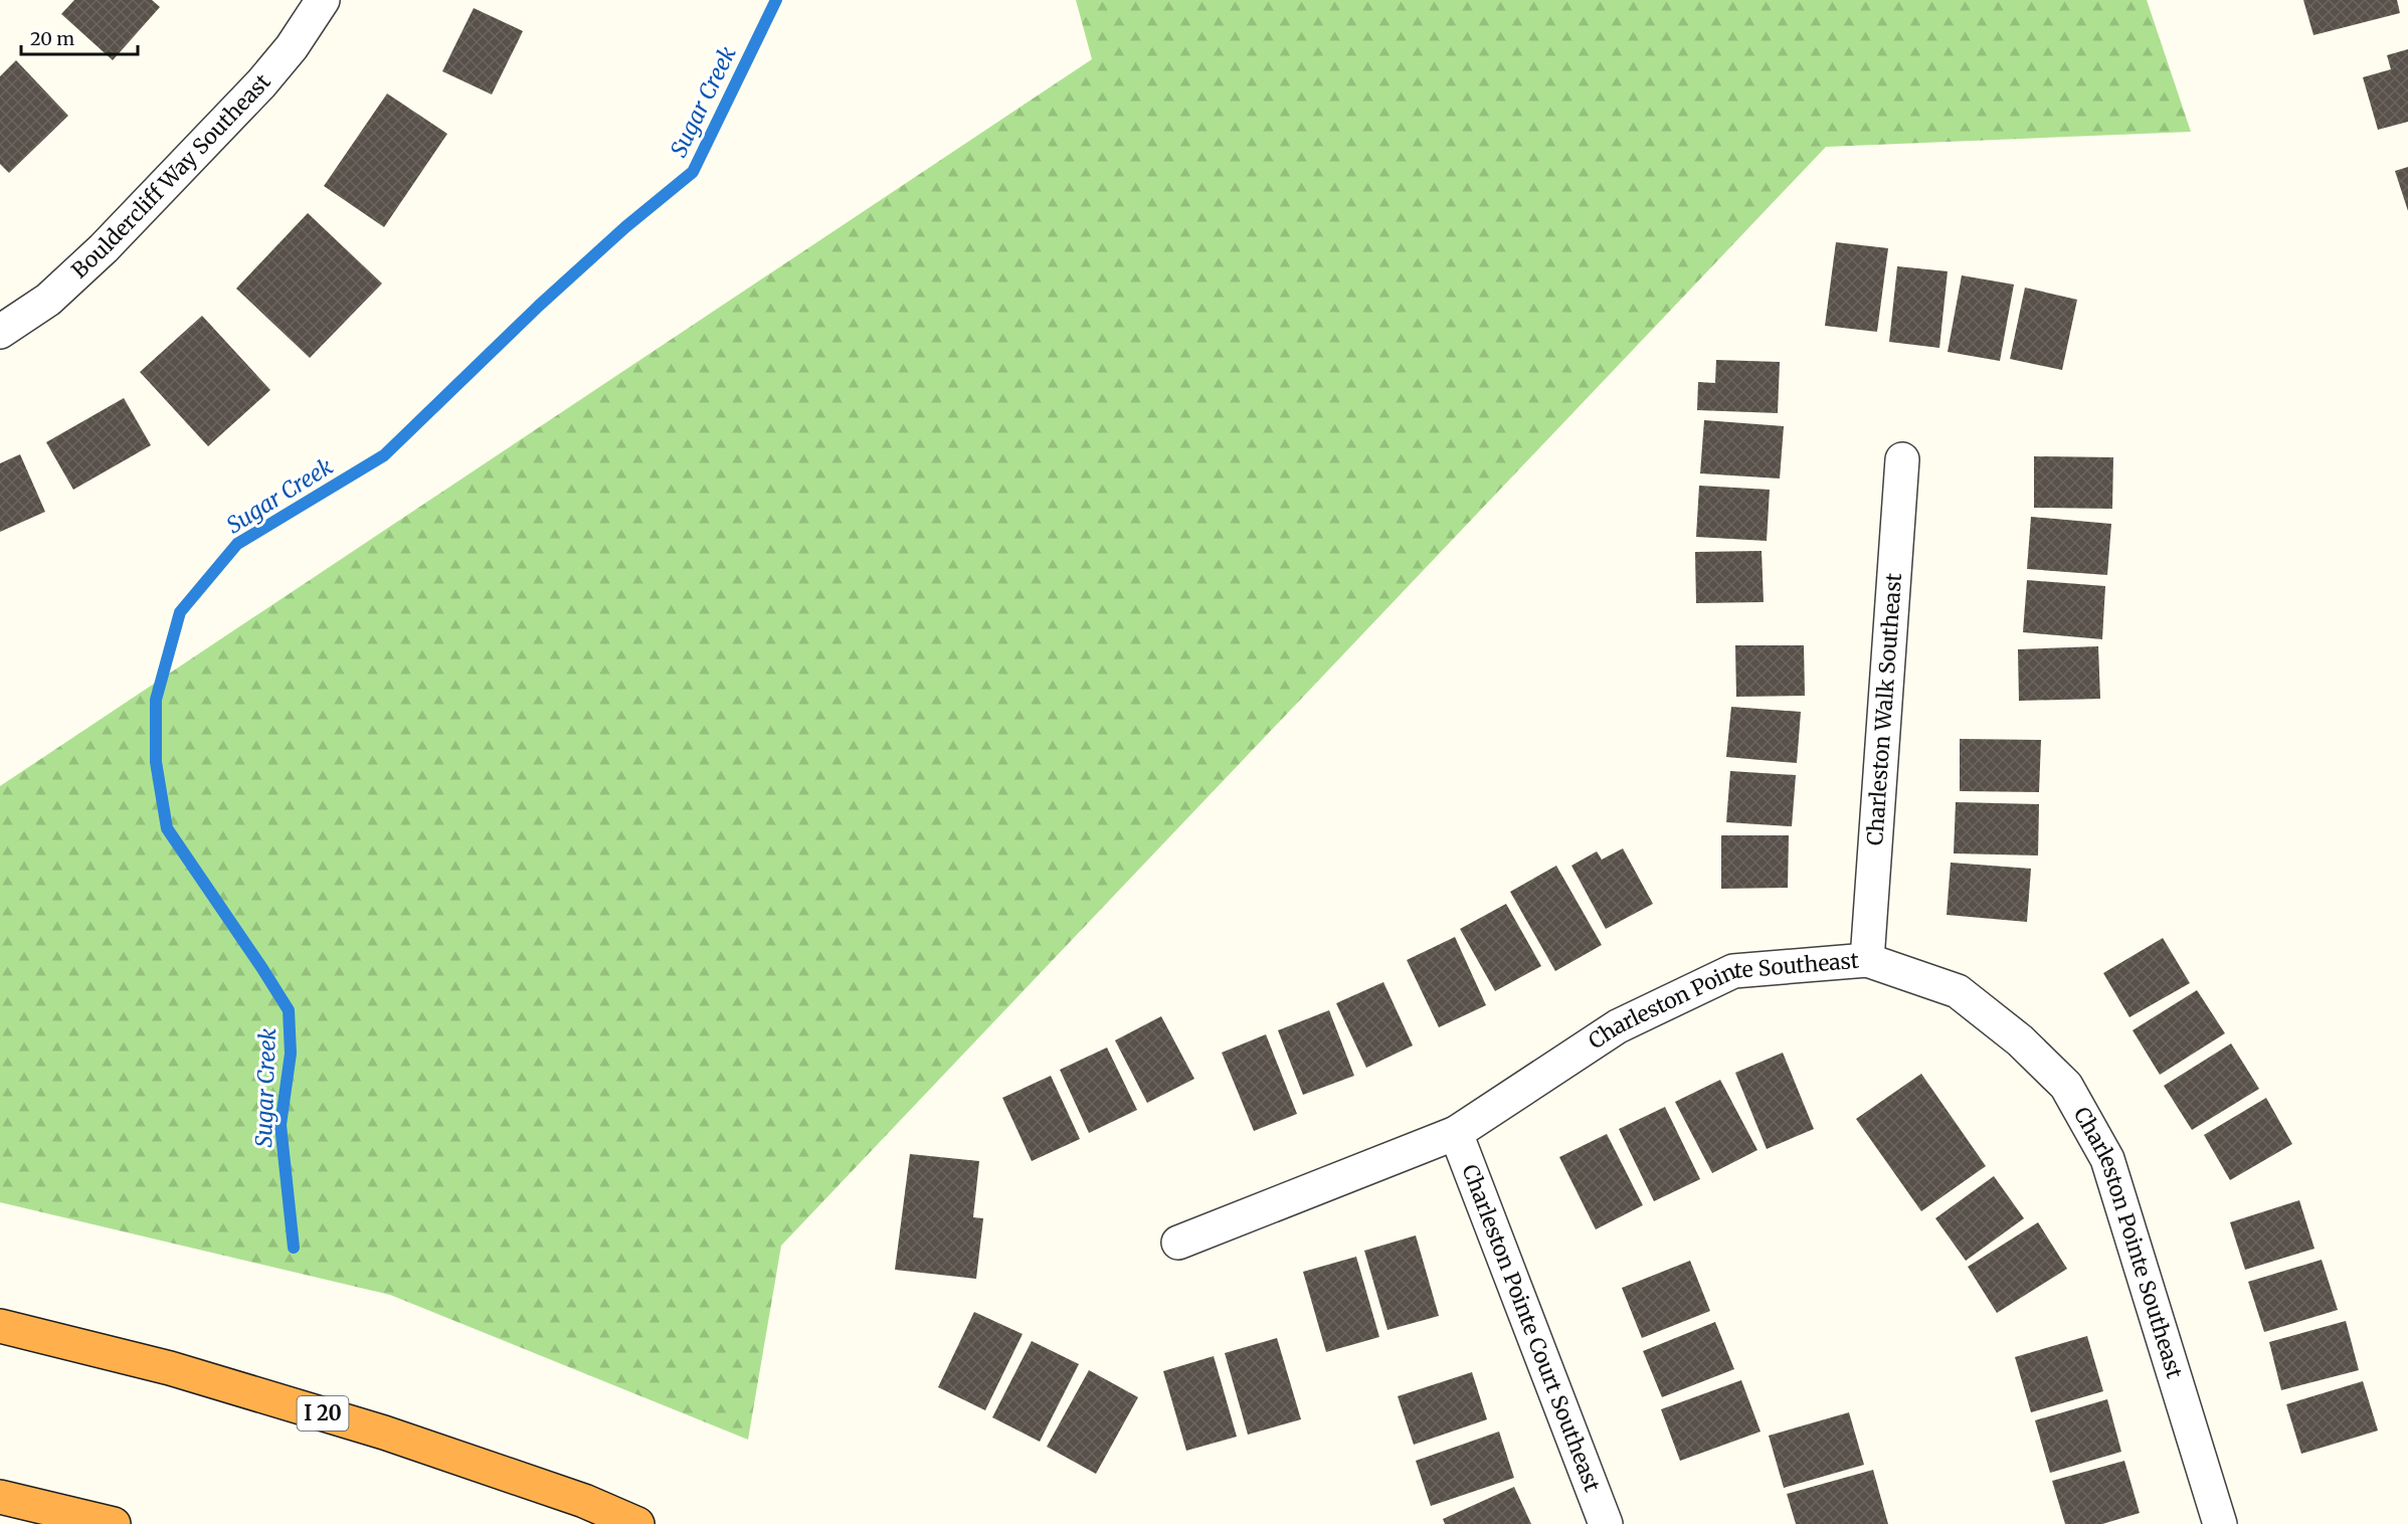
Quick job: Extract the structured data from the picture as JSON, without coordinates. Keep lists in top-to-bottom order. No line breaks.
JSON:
{"streets":{"highway":["I 20"],"street":["Bouldercliff Way Southeast","Charleston Walk Southeast","Charleston Pointe Southeast","Charleston Pointe Court Southeast"]},"crossings":[["Charleston Walk Southeast","Charleston Pointe Southeast"],["Charleston Pointe Southeast","Charleston Pointe Court Southeast"]],"water":["Sugar Creek"],"scale_bar":"20 m"}
